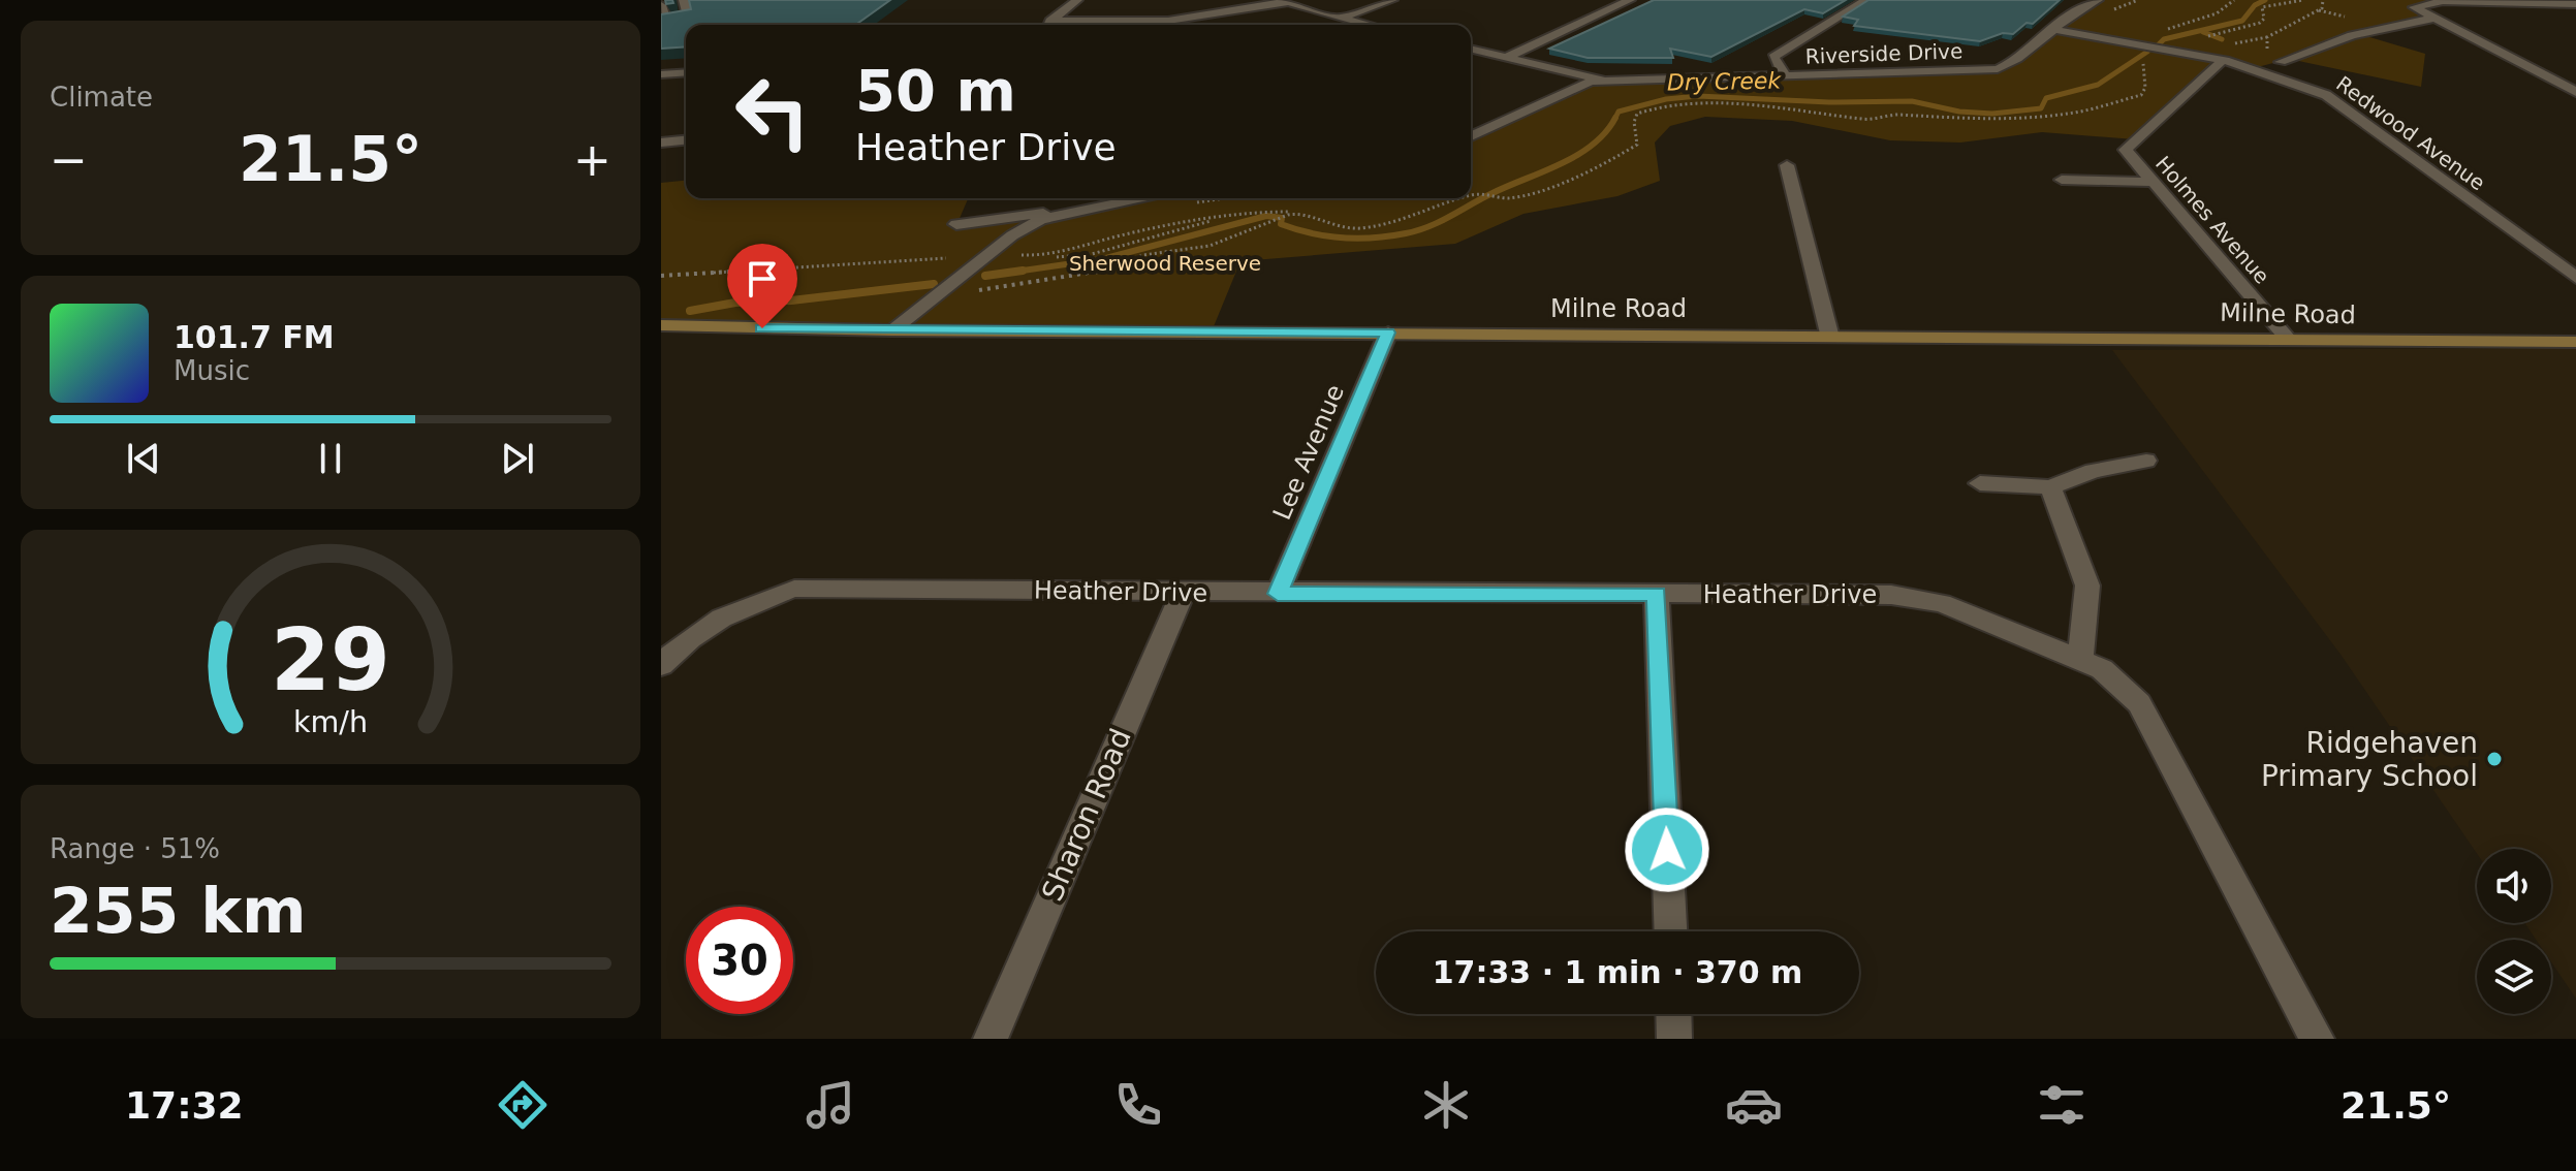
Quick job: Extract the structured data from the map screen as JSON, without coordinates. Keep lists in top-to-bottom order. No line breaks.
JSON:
{"streets":{"main road":["Milne Road"],"street":["Riverside Drive","Redwood Avenue","Holmes Avenue","Lee Avenue","Heather Drive","Sharon Road"]},"crossings":[["Riverside Drive","Redwood Avenue"],["Redwood Avenue","Holmes Avenue"],["Holmes Avenue","Milne Road"],["Milne Road","Lee Avenue"],["Lee Avenue","Heather Drive"],["Heather Drive","Sharon Road"]],"water":["Dry Creek"],"parks":["Sherwood Reserve"],"places":["Ridgehaven Primary School"],"page":{"tile":["Climate",["Range · 51%","255 km"]],"turn":["50 m","Heather Drive"],"heat":["−","21.5°","+"],"song":["101.7 FM","Music"],"limit":"30","trip":"17:33 · 1 min · 370 m","tabs":["17:32","21.5°"],"gauge":["29","km/h"]}}
